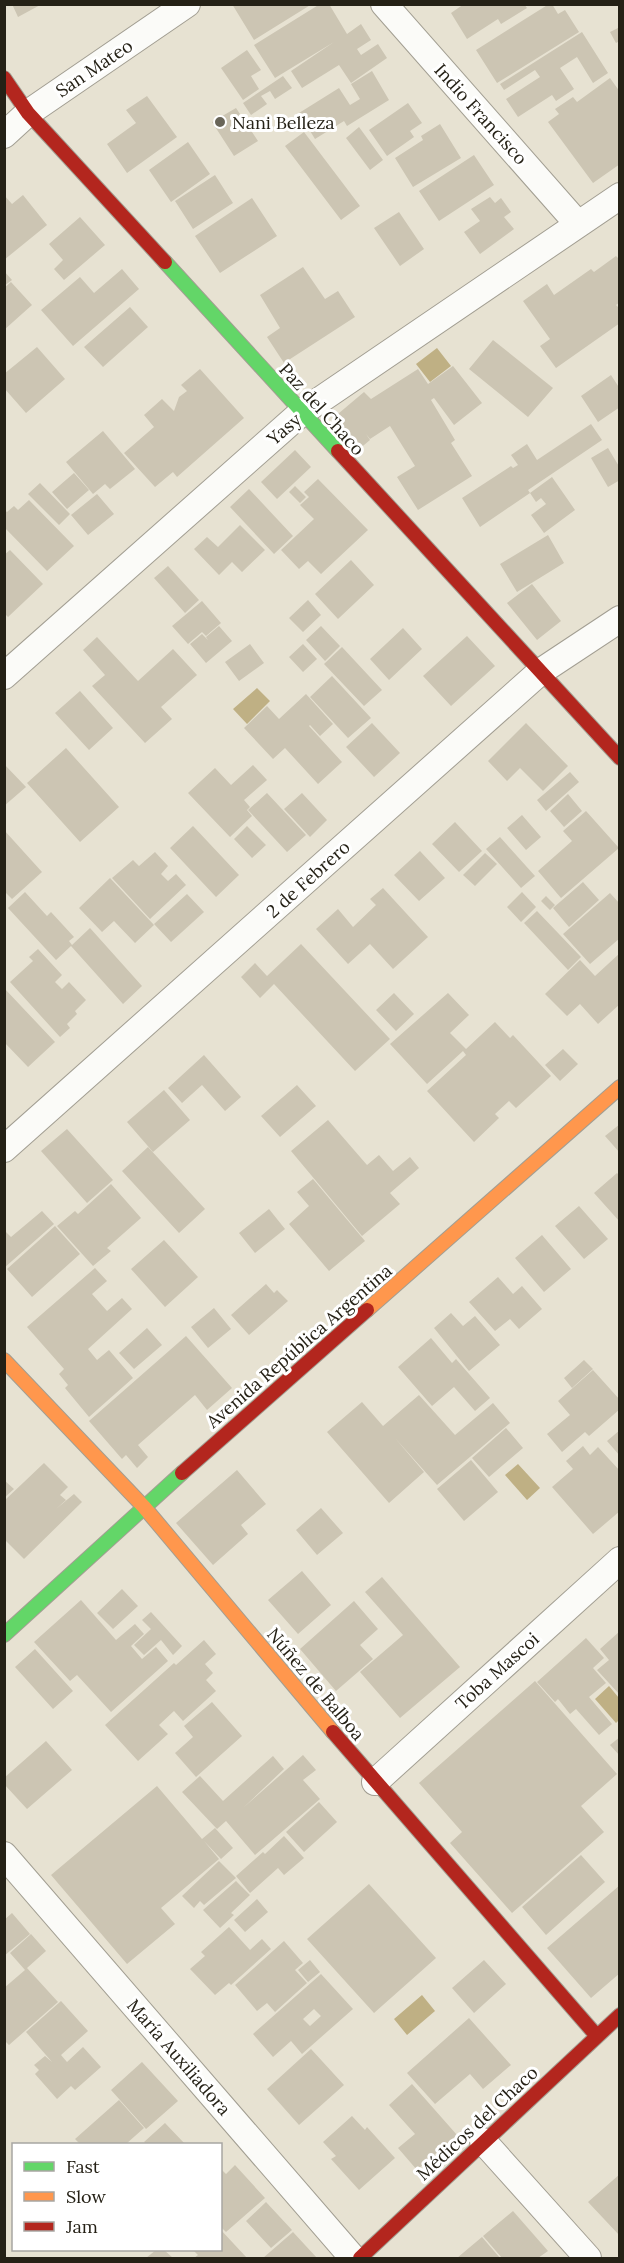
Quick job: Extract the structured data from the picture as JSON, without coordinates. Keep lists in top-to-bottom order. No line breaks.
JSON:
{"streets":{"street":["San Mateo","Indio Francisco","Paz del Chaco","Yasy","2 de Febrero","Avenida República Argentina","Toba Mascoi","Núñez de Balboa","María Auxiliadora","Médicos del Chaco"]},"crossings":[["San Mateo","Paz del Chaco"],["Indio Francisco","Yasy"],["Paz del Chaco","Yasy"],["Paz del Chaco","2 de Febrero"],["Avenida República Argentina","Núñez de Balboa"],["Toba Mascoi","Núñez de Balboa"],["Núñez de Balboa","Médicos del Chaco"]],"places":["Nani Belleza"],"legend":["Fast","Slow","Jam"]}
